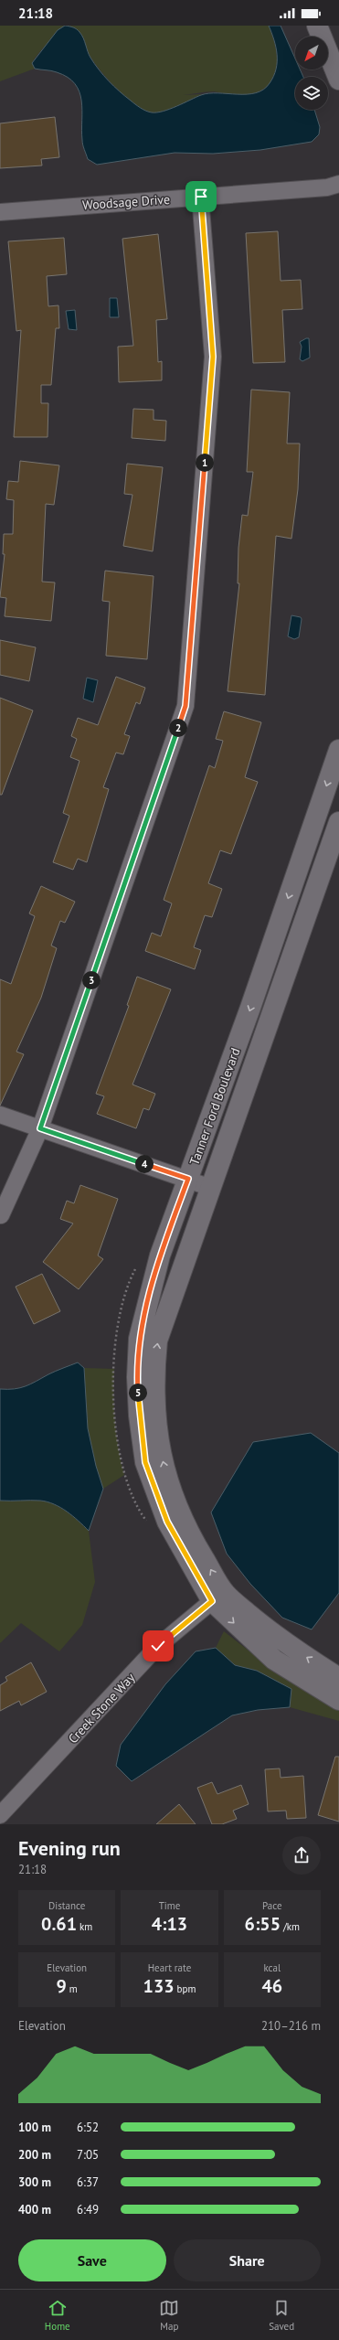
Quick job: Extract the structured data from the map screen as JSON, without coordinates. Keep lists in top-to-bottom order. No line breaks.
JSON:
{"streets":{"street":["Woodsage Drive","Tanner Ford Boulevard","Creek Stone Way"]},"crossings":[["Tanner Ford Boulevard","Creek Stone Way"]],"north":"bottom left","page":{"status":"21:18","pins":["1","2","3","4","5"],"heading":["Evening run","21:18"],"stats":[["Distance","0.61 km"],["Time","4:13"],["Pace","6:55 /km"],["Elevation","9 m"],["Heart rate","133 bpm"],["kcal","46"]],"chart":["Elevation","210–216 m"],"list":[{"name":"100 m","note":"6:52"},{"name":"200 m","note":"7:05"},{"name":"300 m","note":"6:37"},{"name":"400 m","note":"6:49"}],"buttons":["Save","Share"],"tabs":["Home","Map","Saved"]}}
